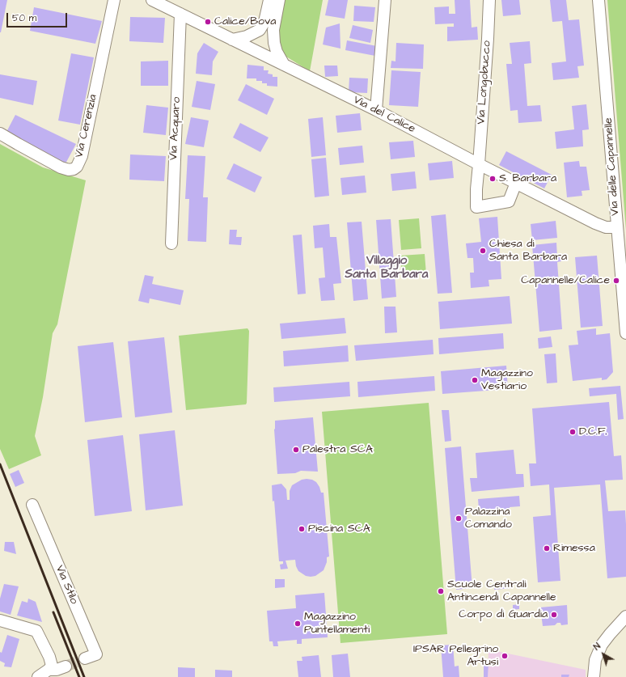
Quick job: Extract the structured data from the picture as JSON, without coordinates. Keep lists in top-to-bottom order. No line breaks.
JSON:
{"streets":{"street":["Via Longobucco","Via del Calice","Via Cerenzia","Via Acquaro","Via delle Capannelle","Via Stilo"]},"crossings":[["Via Longobucco","Via del Calice"],["Via del Calice","Via Acquaro"],["Via del Calice","Via delle Capannelle"]],"districts":["Villaggio Santa Barbara"],"places":["Calice/Bova","S. Barbara","Chiesa di Santa Barbara","Capannelle/Calice","Magazzino Vestiario","D.C.F.","Palestra SCA","Palazzina Comando","Piscina SCA","Rimessa","Scuole Centrali Antincendi Capannelle","Corpo di Guardia","Magazzino Puntellamenti","IPSAR Pellegrino Artusi"],"scale_bar":"50 m","north":"top left"}
